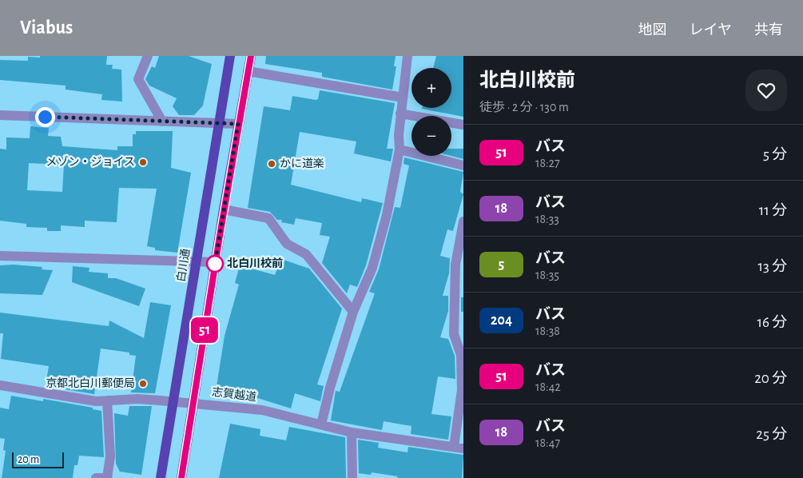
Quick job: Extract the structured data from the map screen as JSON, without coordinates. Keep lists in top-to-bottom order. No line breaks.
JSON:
{"streets":{"main road":["白川通"],"street":["志賀越道"]},"crossings":[["白川通","志賀越道"]],"places":["メゾン・ジョイス","かに道楽","北白川校前","京都北白川郵便局"],"lines":["bus line 51"],"scale_bar":"20 m","page":{"header":"Viabus","nav":["地図","レイヤ","共有"],"on_map":"51","heading":["北白川校前","徒歩 · 2 分 · 130 m"],"map_buttons":["+","−"],"list":[{"mark":"51","name":"バス","note":"18:27","value":"5 分"},{"mark":"18","name":"バス","note":"18:33","value":"11 分"},{"mark":"5","name":"バス","note":"18:35","value":"13 分"},{"mark":"204","name":"バス","note":"18:38","value":"16 分"},{"mark":"51","name":"バス","note":"18:42","value":"20 分"},{"mark":"18","name":"バス","note":"18:47","value":"25 分"}],"scale":"20 m"}}
